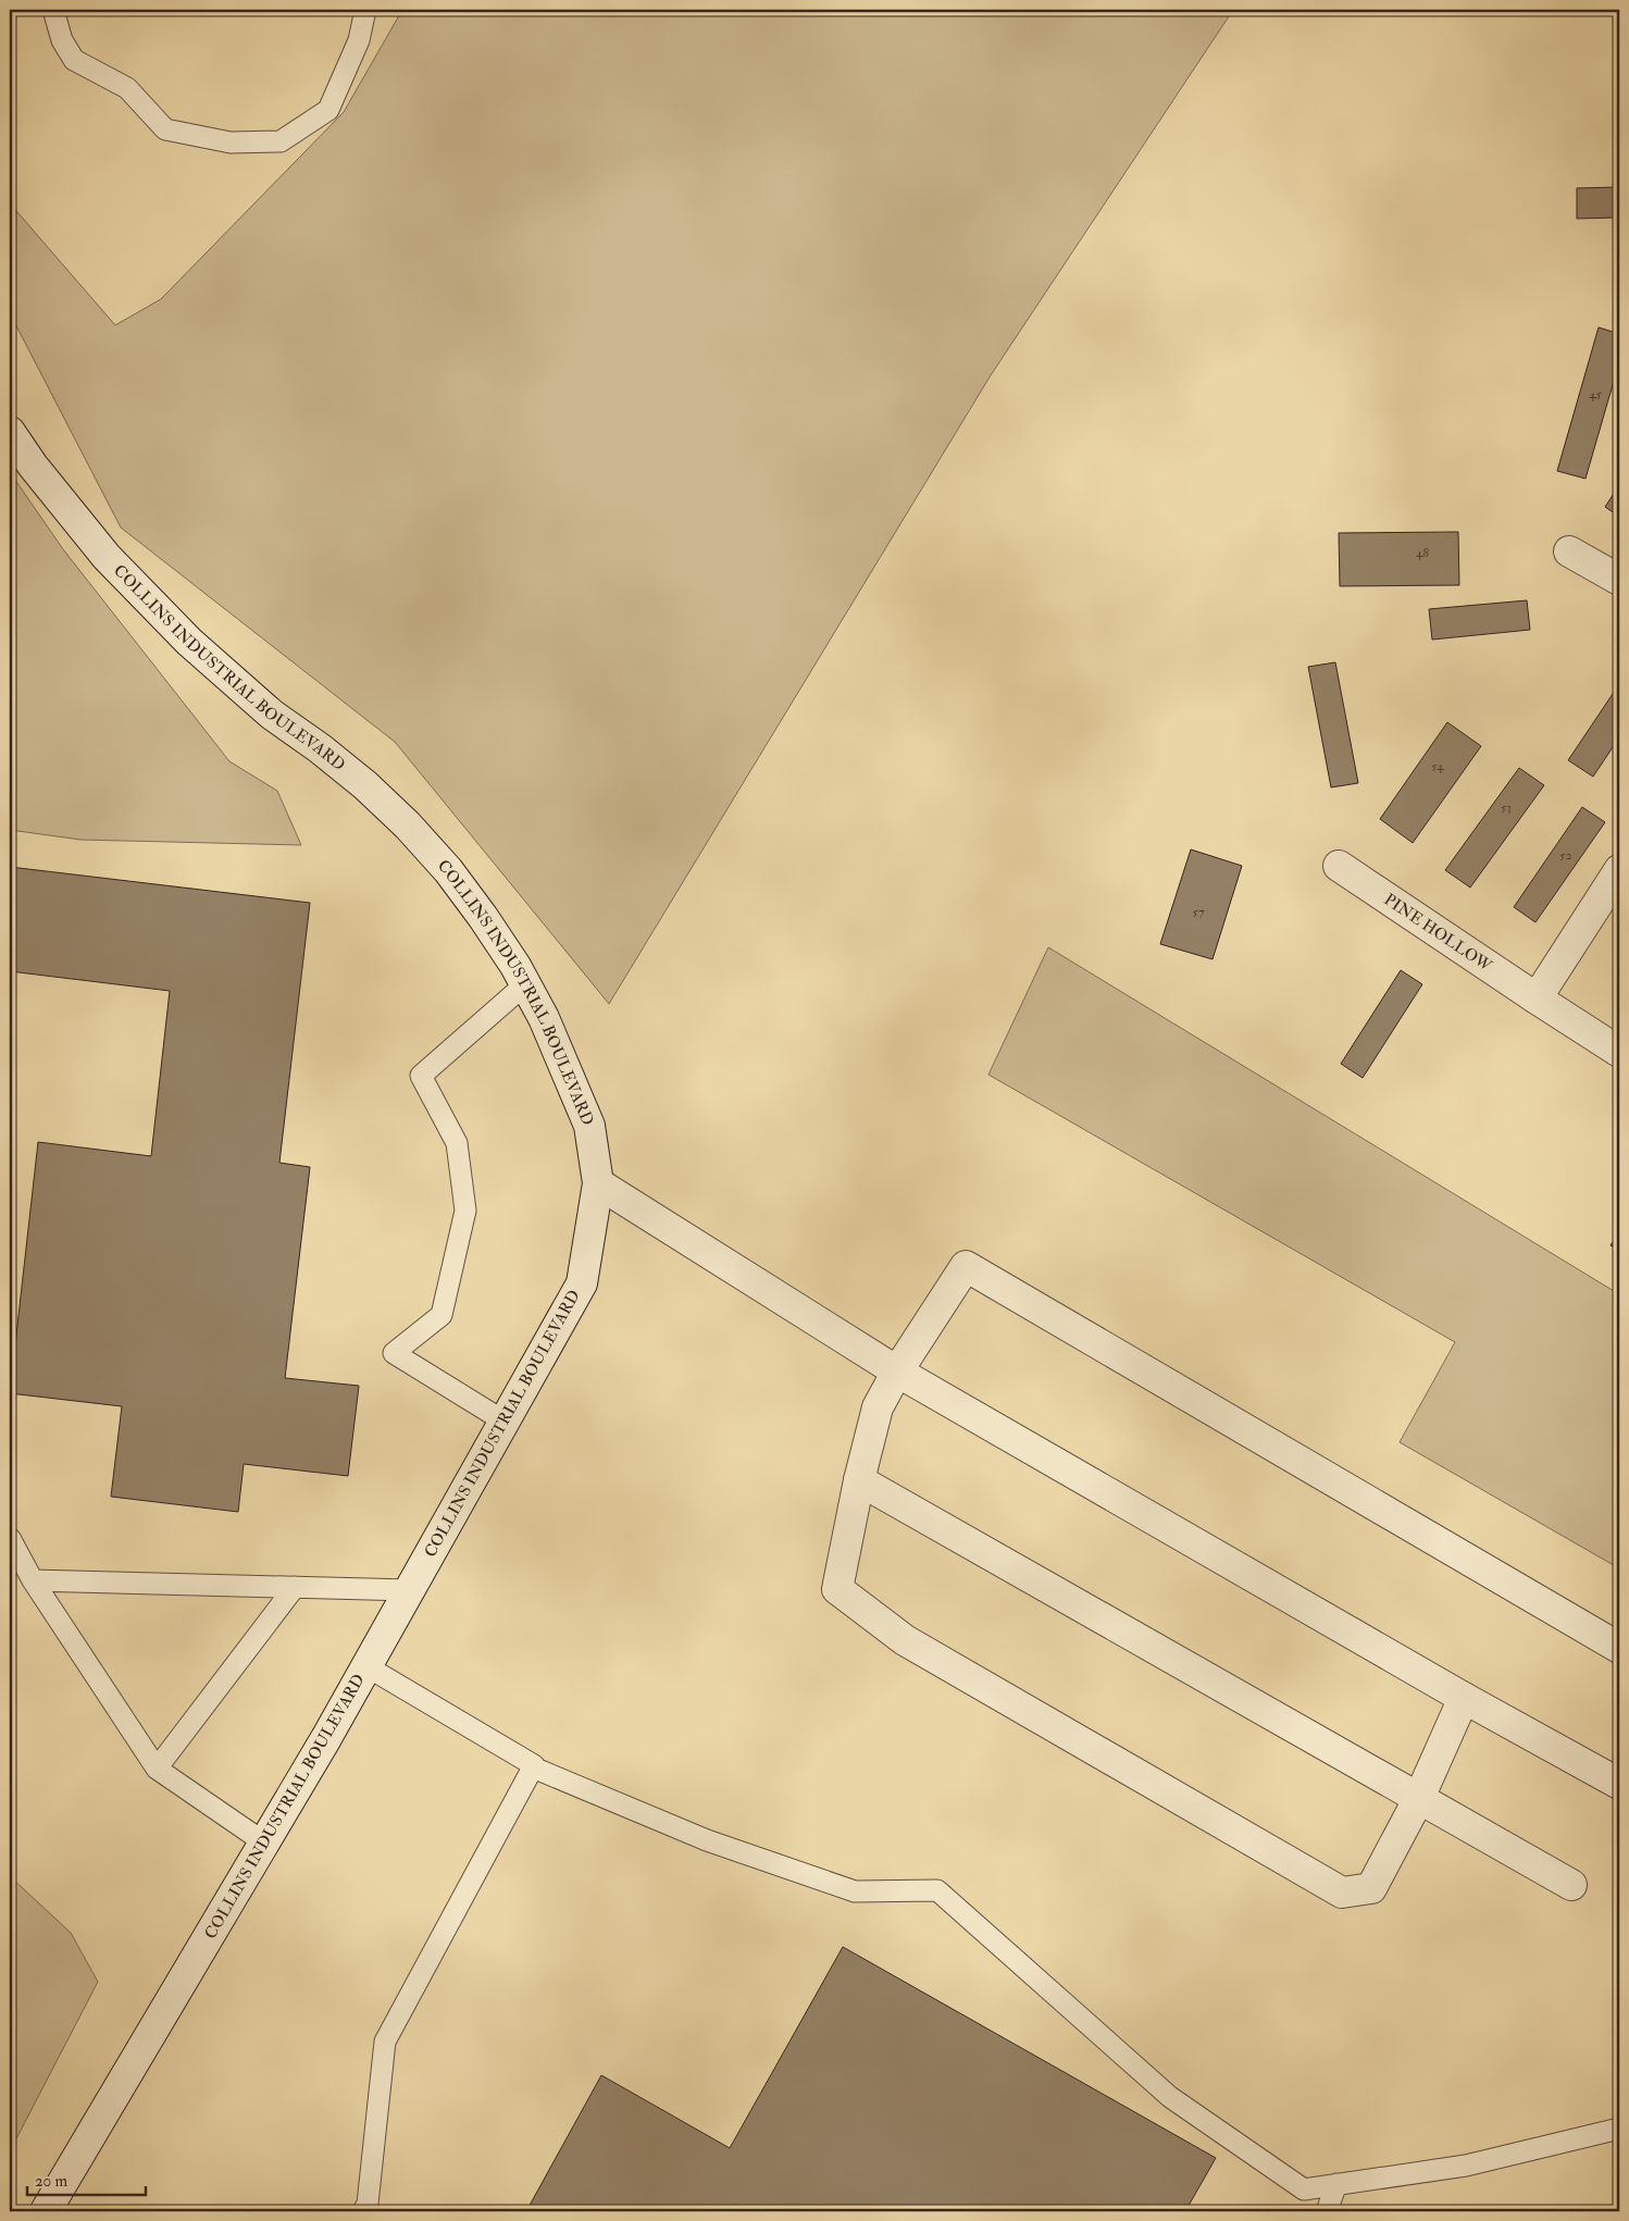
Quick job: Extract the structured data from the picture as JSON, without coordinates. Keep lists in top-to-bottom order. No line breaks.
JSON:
{"streets":{"street":["COLLINS INDUSTRIAL BOULEVARD","PINE HOLLOW"]},"house_numbers":["45","48","54","53","52","57"],"scale_bar":"20 m"}
